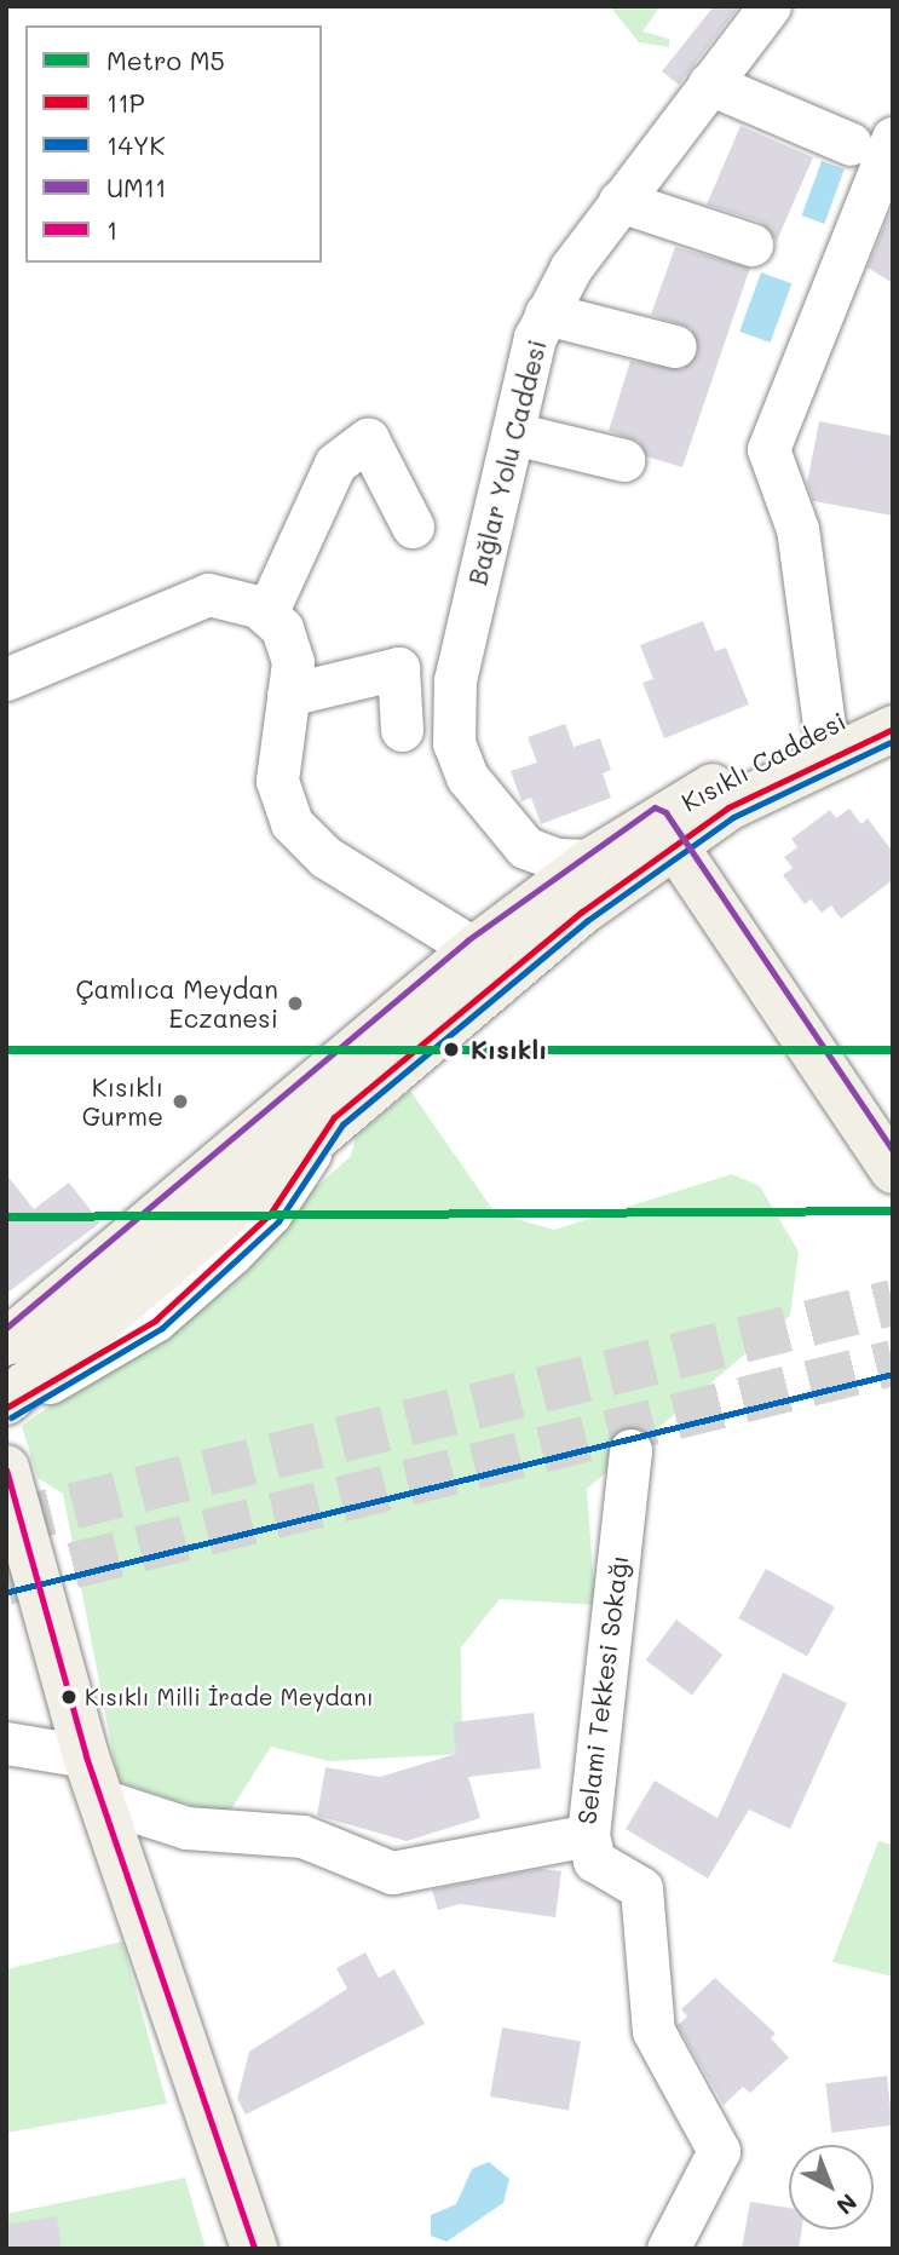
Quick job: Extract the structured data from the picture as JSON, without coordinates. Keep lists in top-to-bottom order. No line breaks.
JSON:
{"streets":{"main road":["Kısıklı Caddesi"],"street":["Bağlar Yolu Caddesi","Selami Tekkesi Sokağı"]},"crossings":[["Bağlar Yolu Caddesi","Kısıklı Caddesi"]],"places":["Çamlıca Meydan Eczanesi","Kısıklı","Kısıklı Gurme","Kısıklı Milli İrade Meydanı"],"lines":["transit line 11P","transit line 14YK","transit line UM11","metro line M5","transit line 1"],"legend":["Metro M5","11P","14YK","UM11","1"],"north":"bottom right"}
